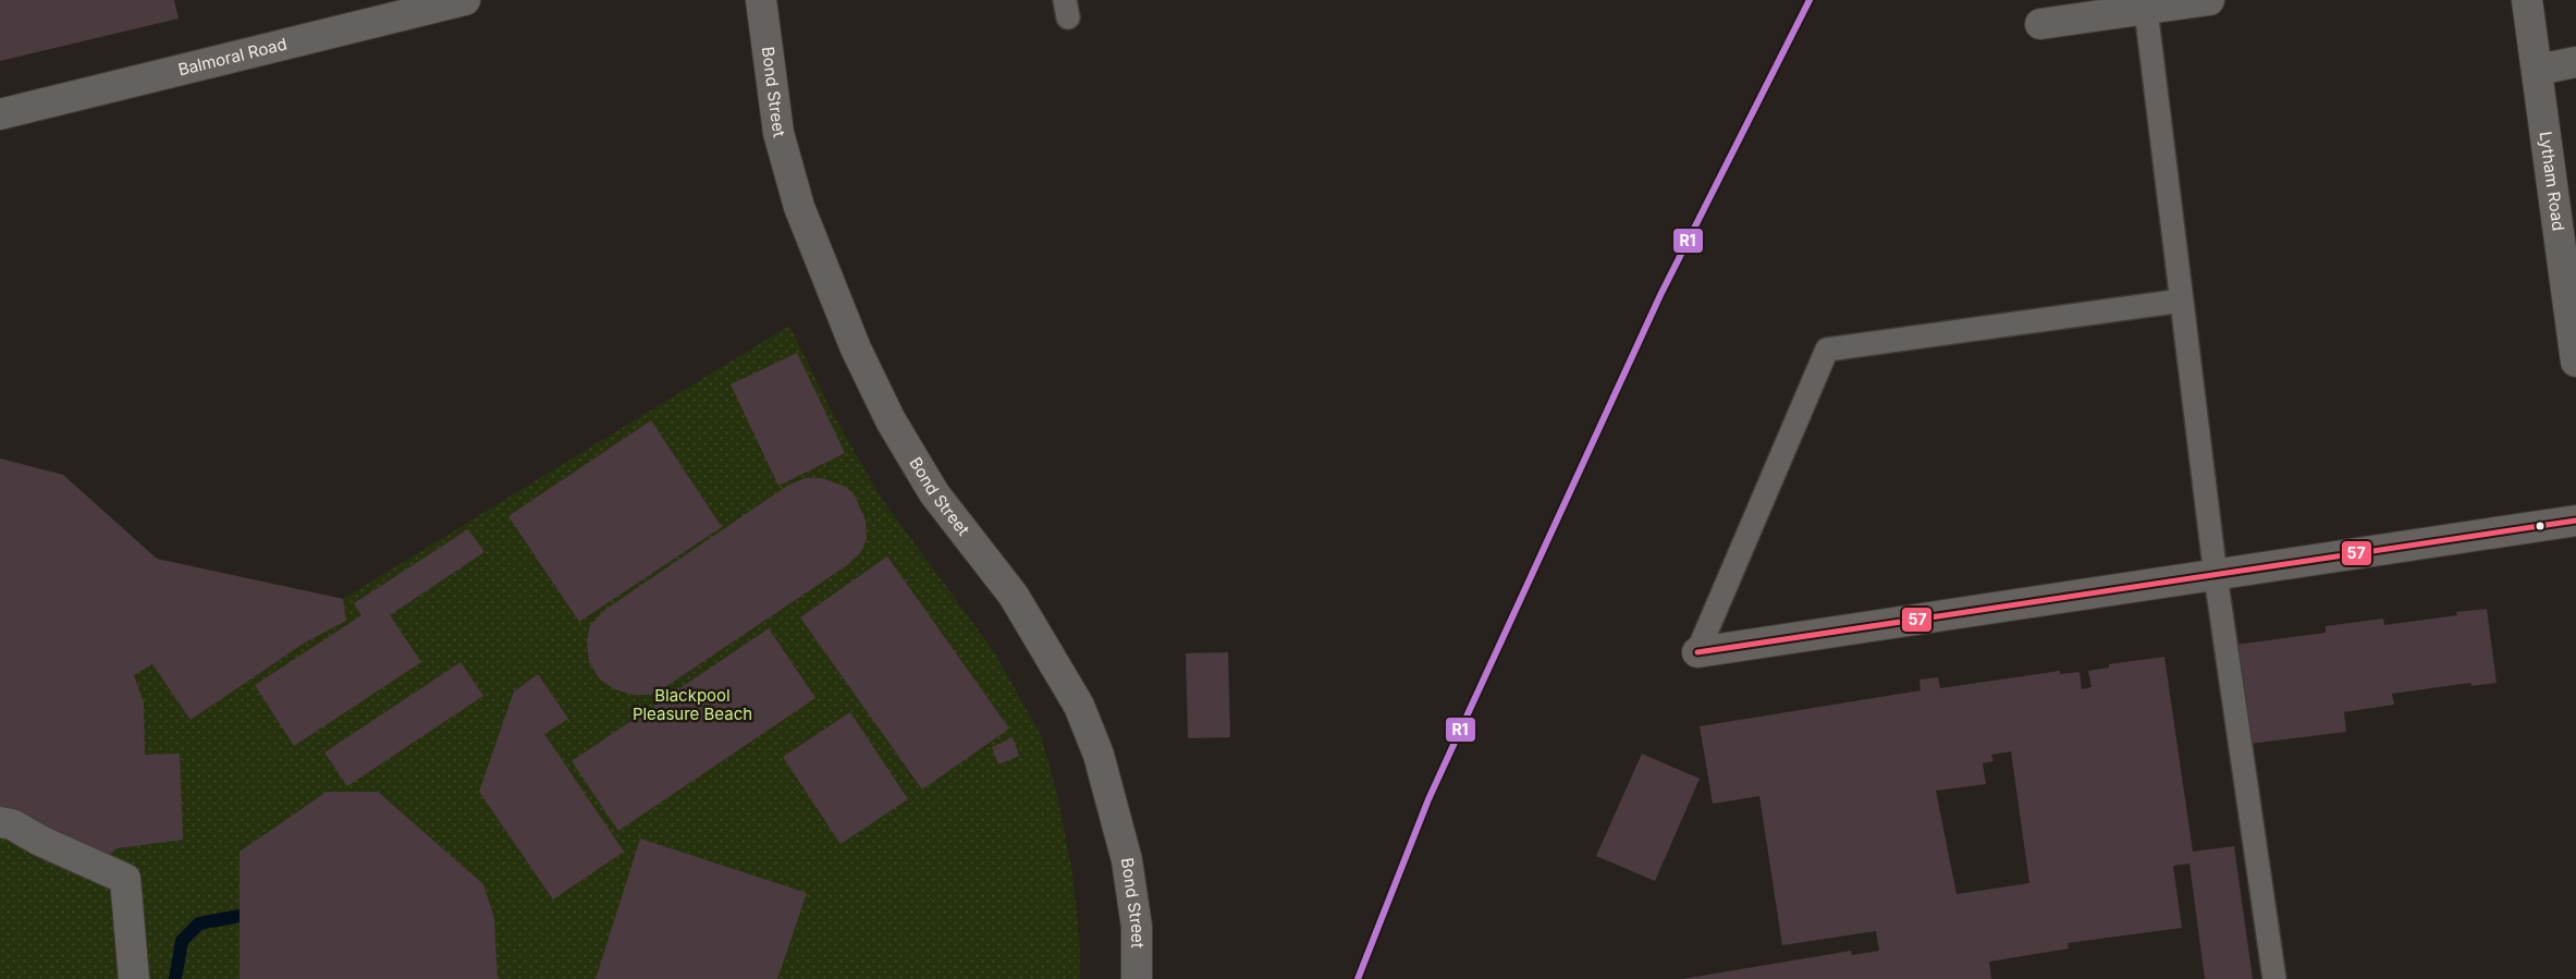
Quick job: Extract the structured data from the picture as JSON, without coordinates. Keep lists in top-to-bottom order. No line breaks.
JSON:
{"streets":{"street":["Balmoral Road","Bond Street","Lytham Road"]},"parks":["Blackpool Pleasure Beach"],"lines":["transit line R1","transit line 57"]}
